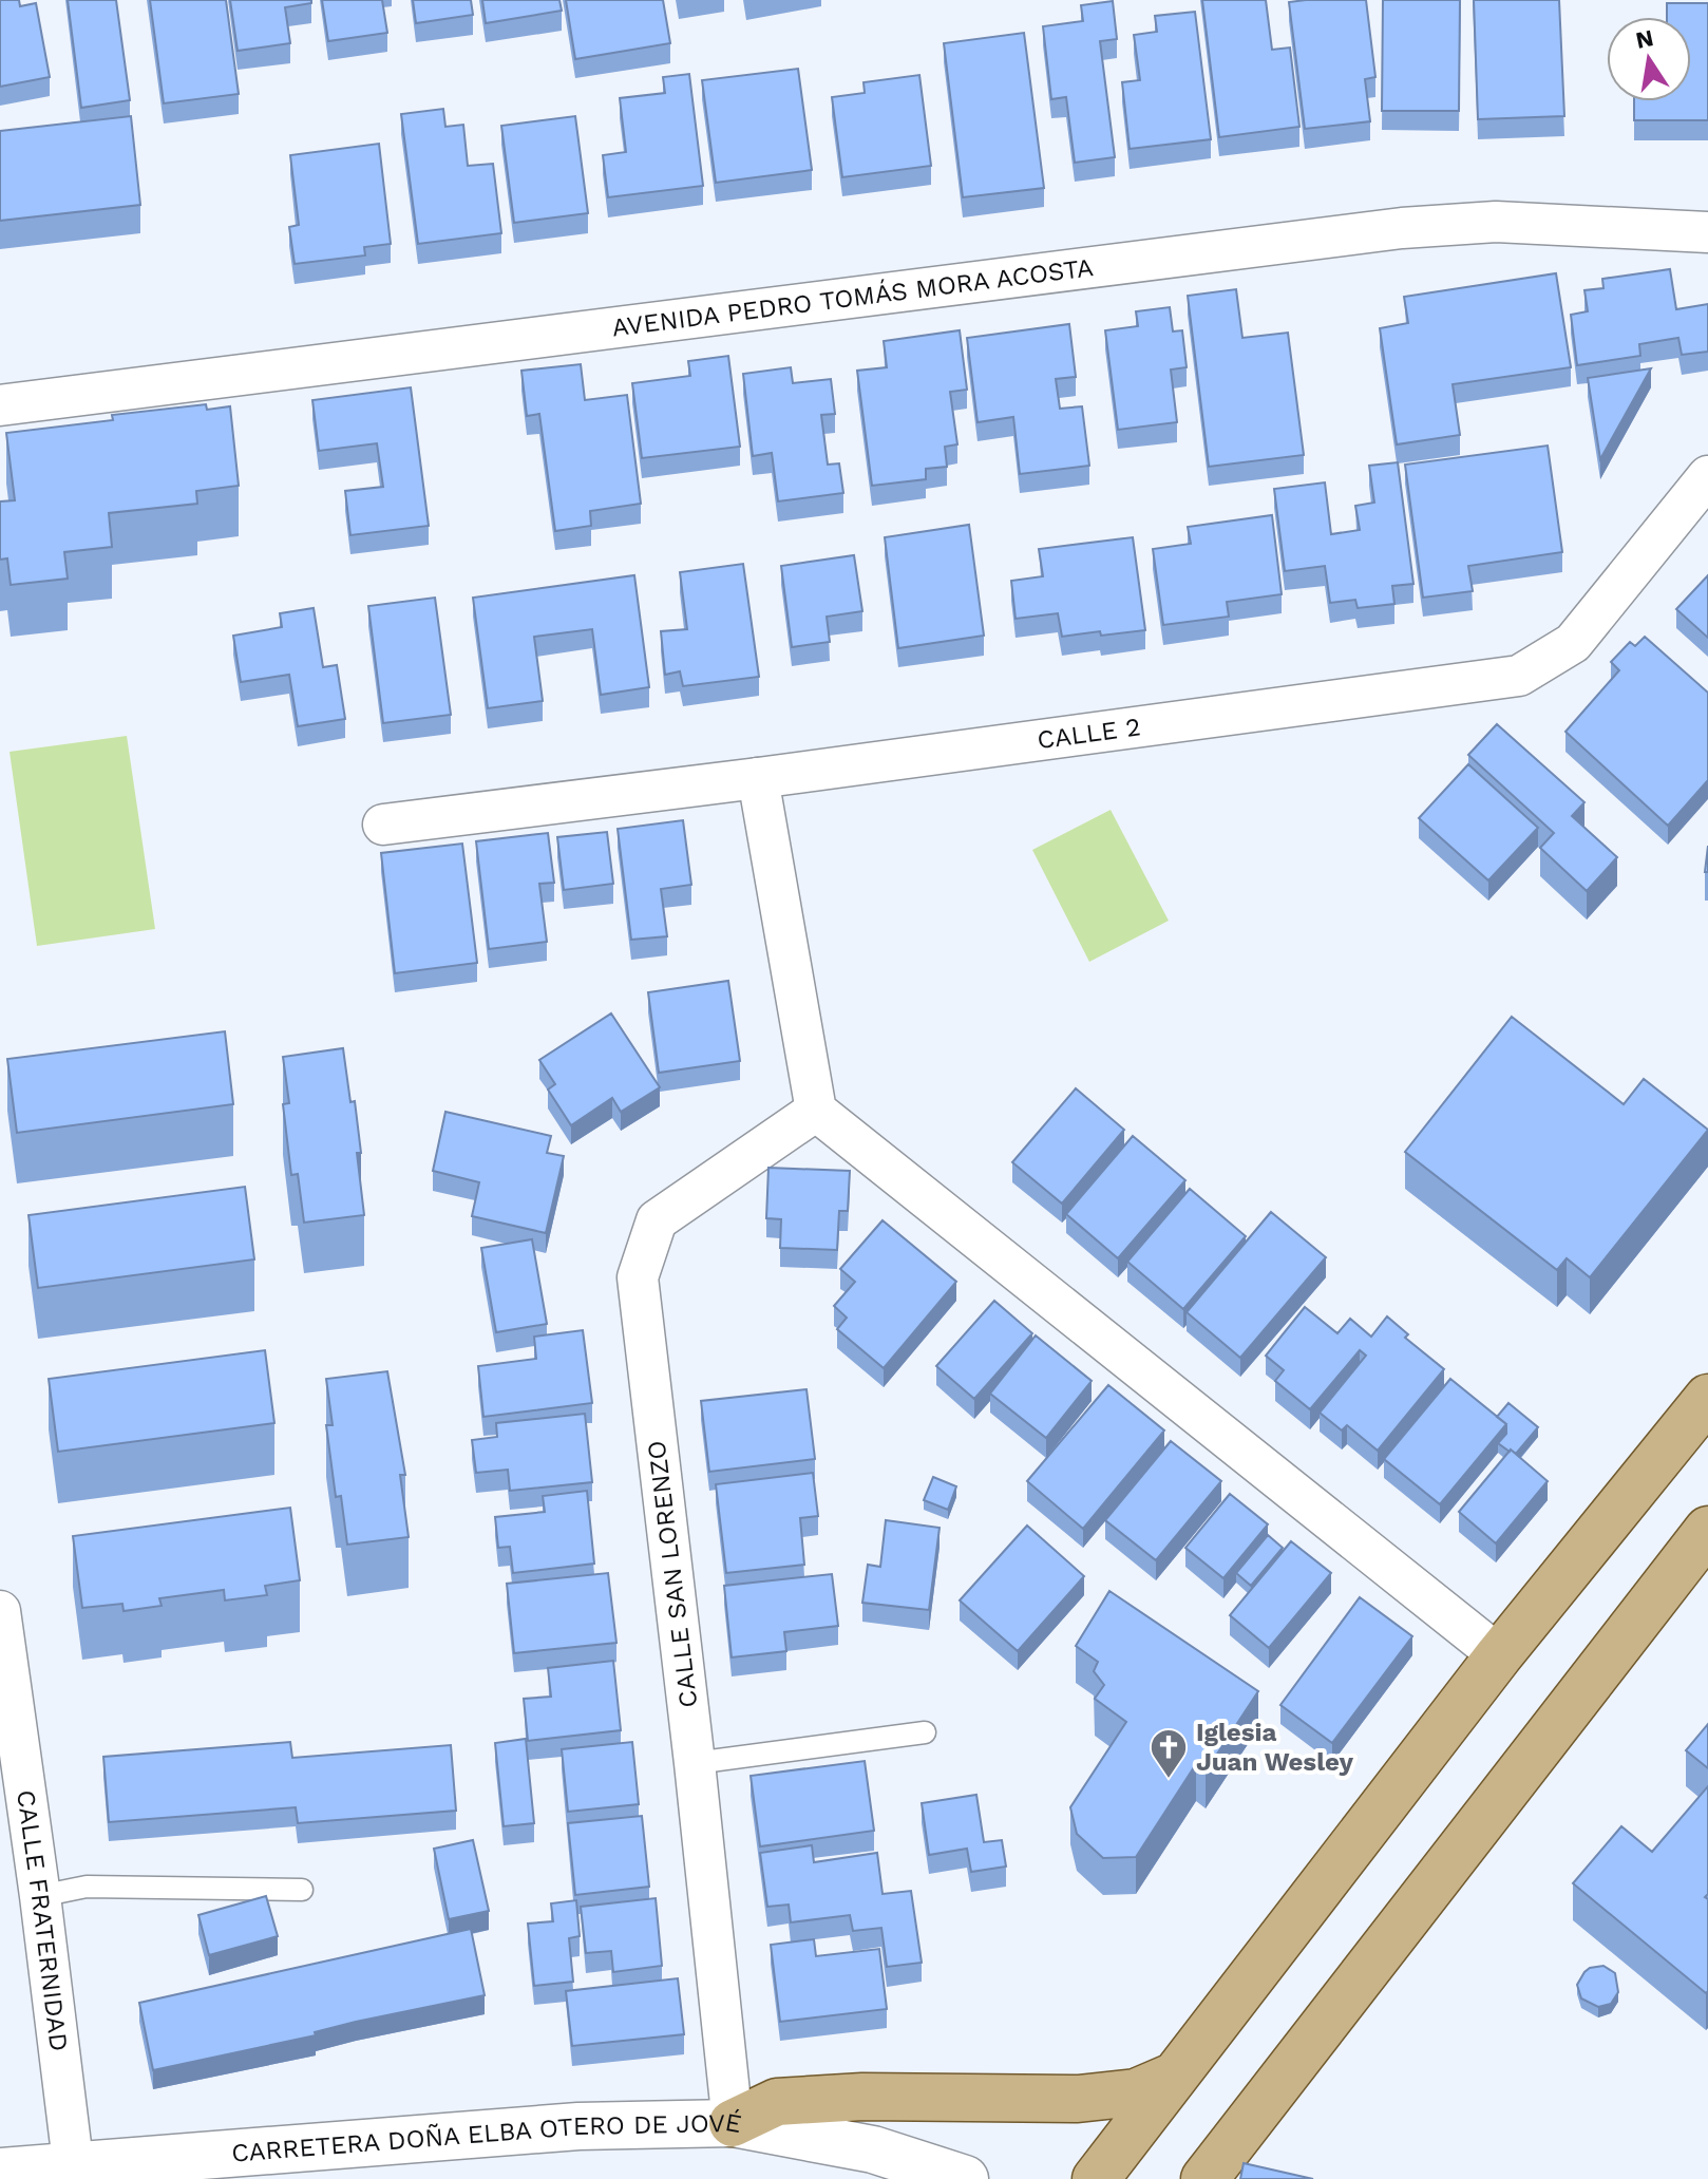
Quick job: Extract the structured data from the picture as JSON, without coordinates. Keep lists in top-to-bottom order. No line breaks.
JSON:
{"streets":{"street":["AVENIDA PEDRO TOMÁS MORA ACOSTA","CALLE 2","CALLE SAN LORENZO","CALLE FRATERNIDAD","CARRETERA DOÑA ELBA OTERO DE JOVÉ"]},"crossings":[["CALLE SAN LORENZO","CARRETERA DOÑA ELBA OTERO DE JOVÉ"],["CALLE FRATERNIDAD","CARRETERA DOÑA ELBA OTERO DE JOVÉ"]],"places":{"church":["Iglesia Juan Wesley"]},"north":"top"}
